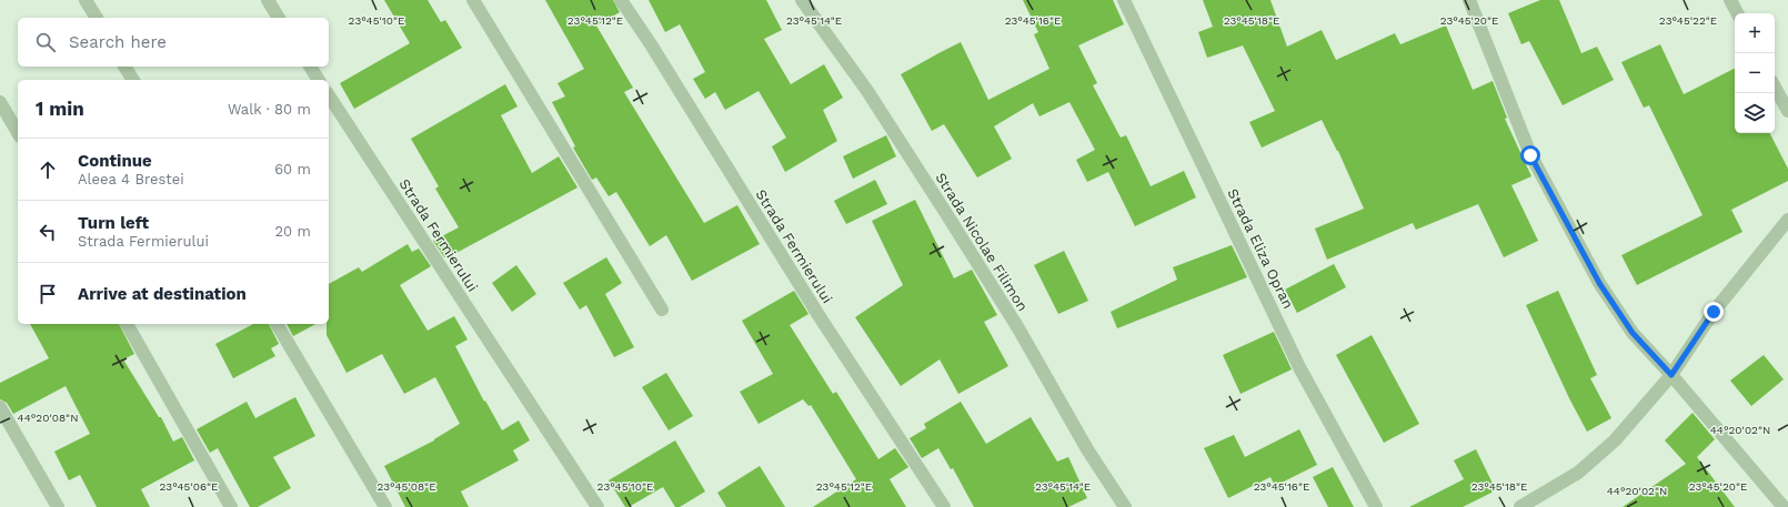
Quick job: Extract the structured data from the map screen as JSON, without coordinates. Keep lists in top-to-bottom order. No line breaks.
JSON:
{"streets":{"street":["Strada Fermierului","Strada Nicolae Filimon","Strada Eliza Opran"]},"page":{"map_buttons":["+","−"],"search":"Search here","heading":["1 min","Walk · 80 m"],"list":[["Continue","Aleea 4 Brestei","60 m"],["Turn left","Strada Fermierului","20 m"],"Arrive at destination"]},"coordinates":["23°45'10\"E","23°45'12\"E","23°45'14\"E","23°45'16\"E","23°45'18\"E","23°45'20\"E","23°45'22\"E","44°20'08\"N","44°20'02\"N","23°45'06\"E","23°45'08\"E"]}
